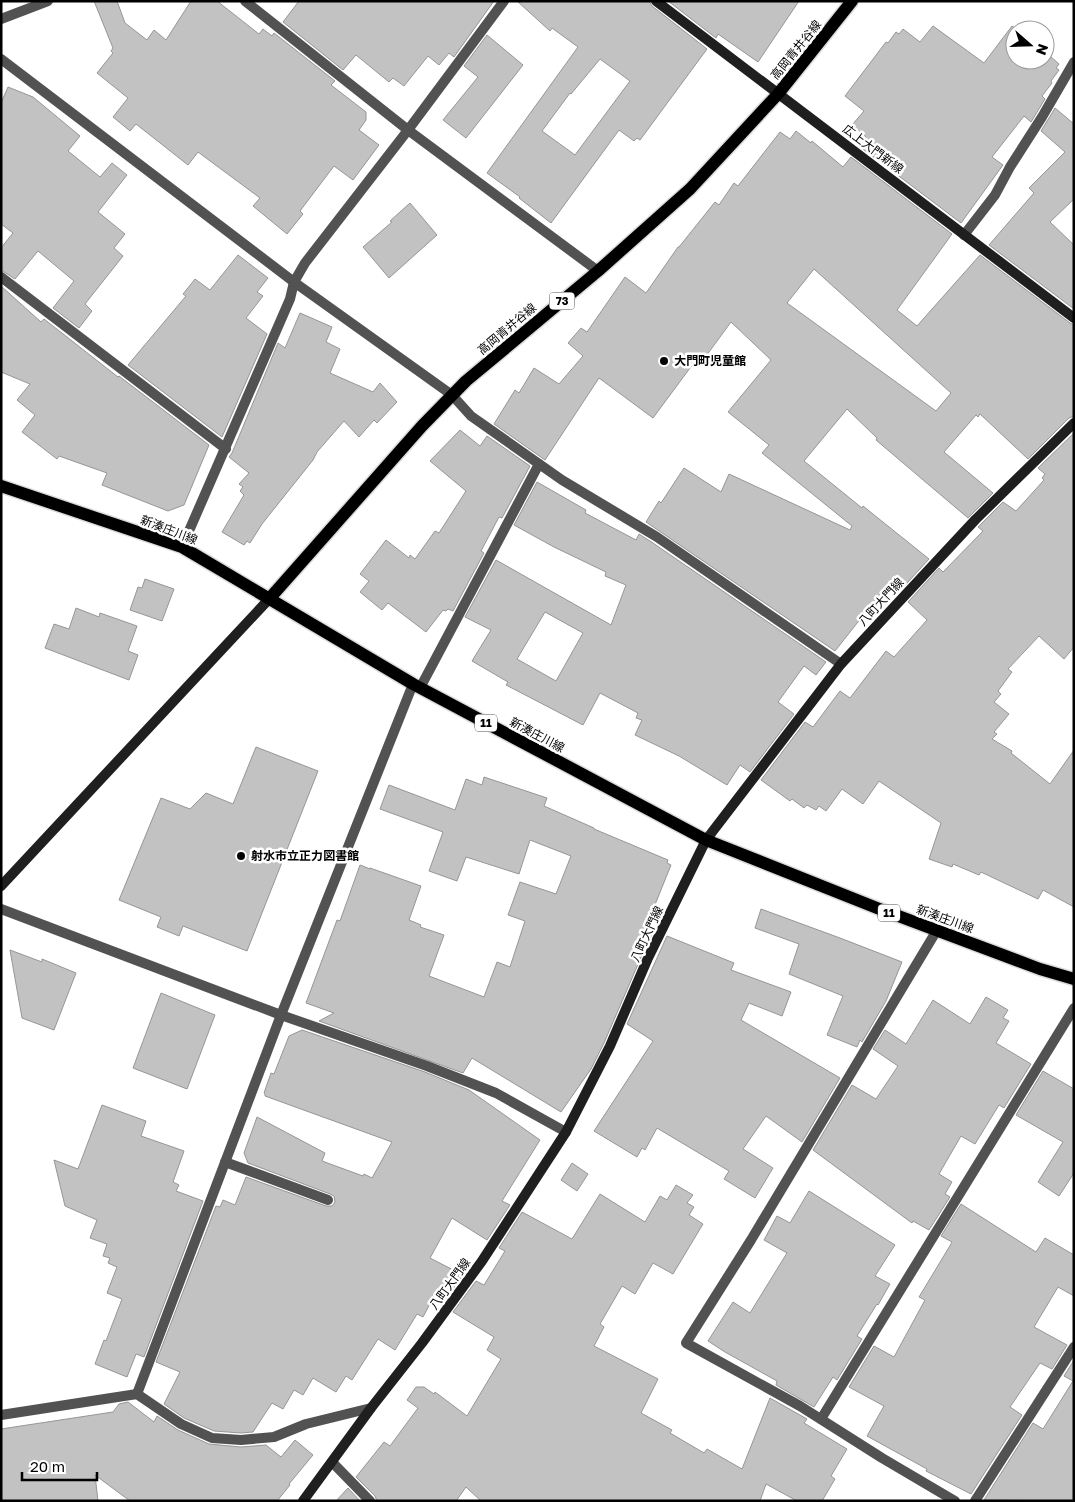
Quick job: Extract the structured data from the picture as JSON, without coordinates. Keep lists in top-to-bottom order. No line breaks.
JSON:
{"streets":{"main road":["高岡青井谷線","広上大門新線","73","新湊庄川線","八町大門線","11"]},"crossings":[["高岡青井谷線","広上大門新線"],["高岡青井谷線","新湊庄川線"],["新湊庄川線","八町大門線"]],"places":["大門町児童館","射水市立正力図書館"],"scale_bar":"20 m","north":"right"}
